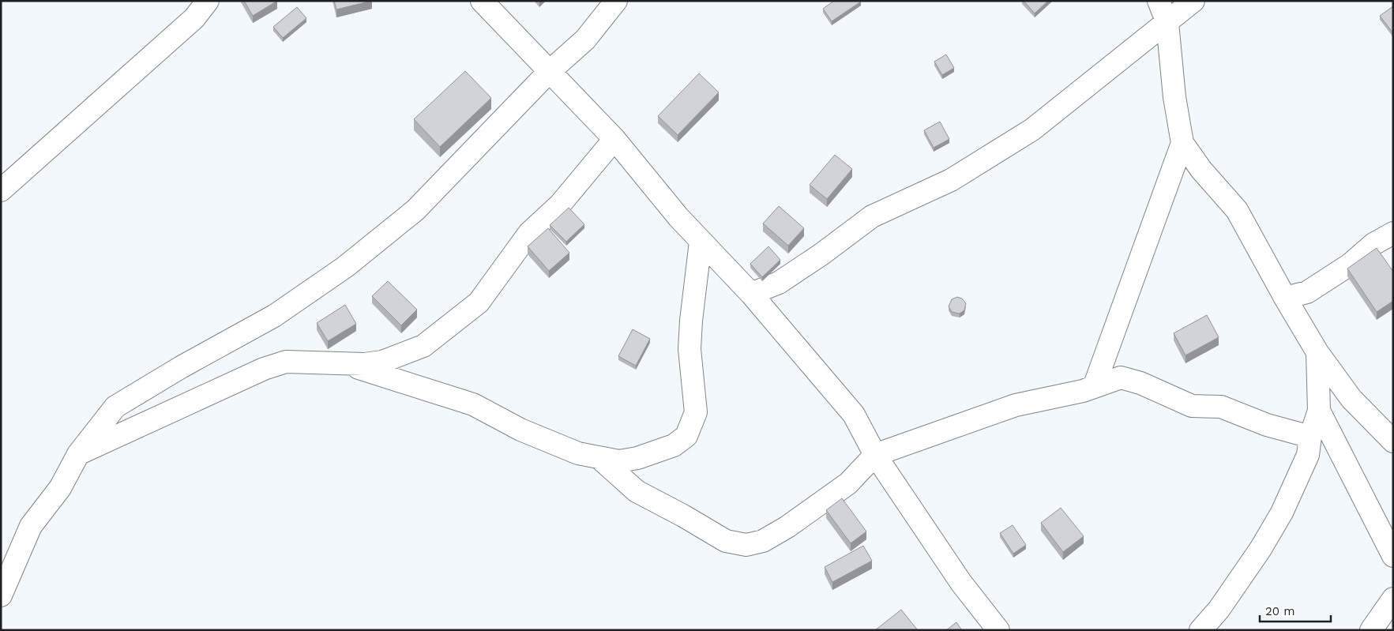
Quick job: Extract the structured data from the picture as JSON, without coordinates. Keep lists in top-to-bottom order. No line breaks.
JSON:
{"scale_bar":"20 m"}
